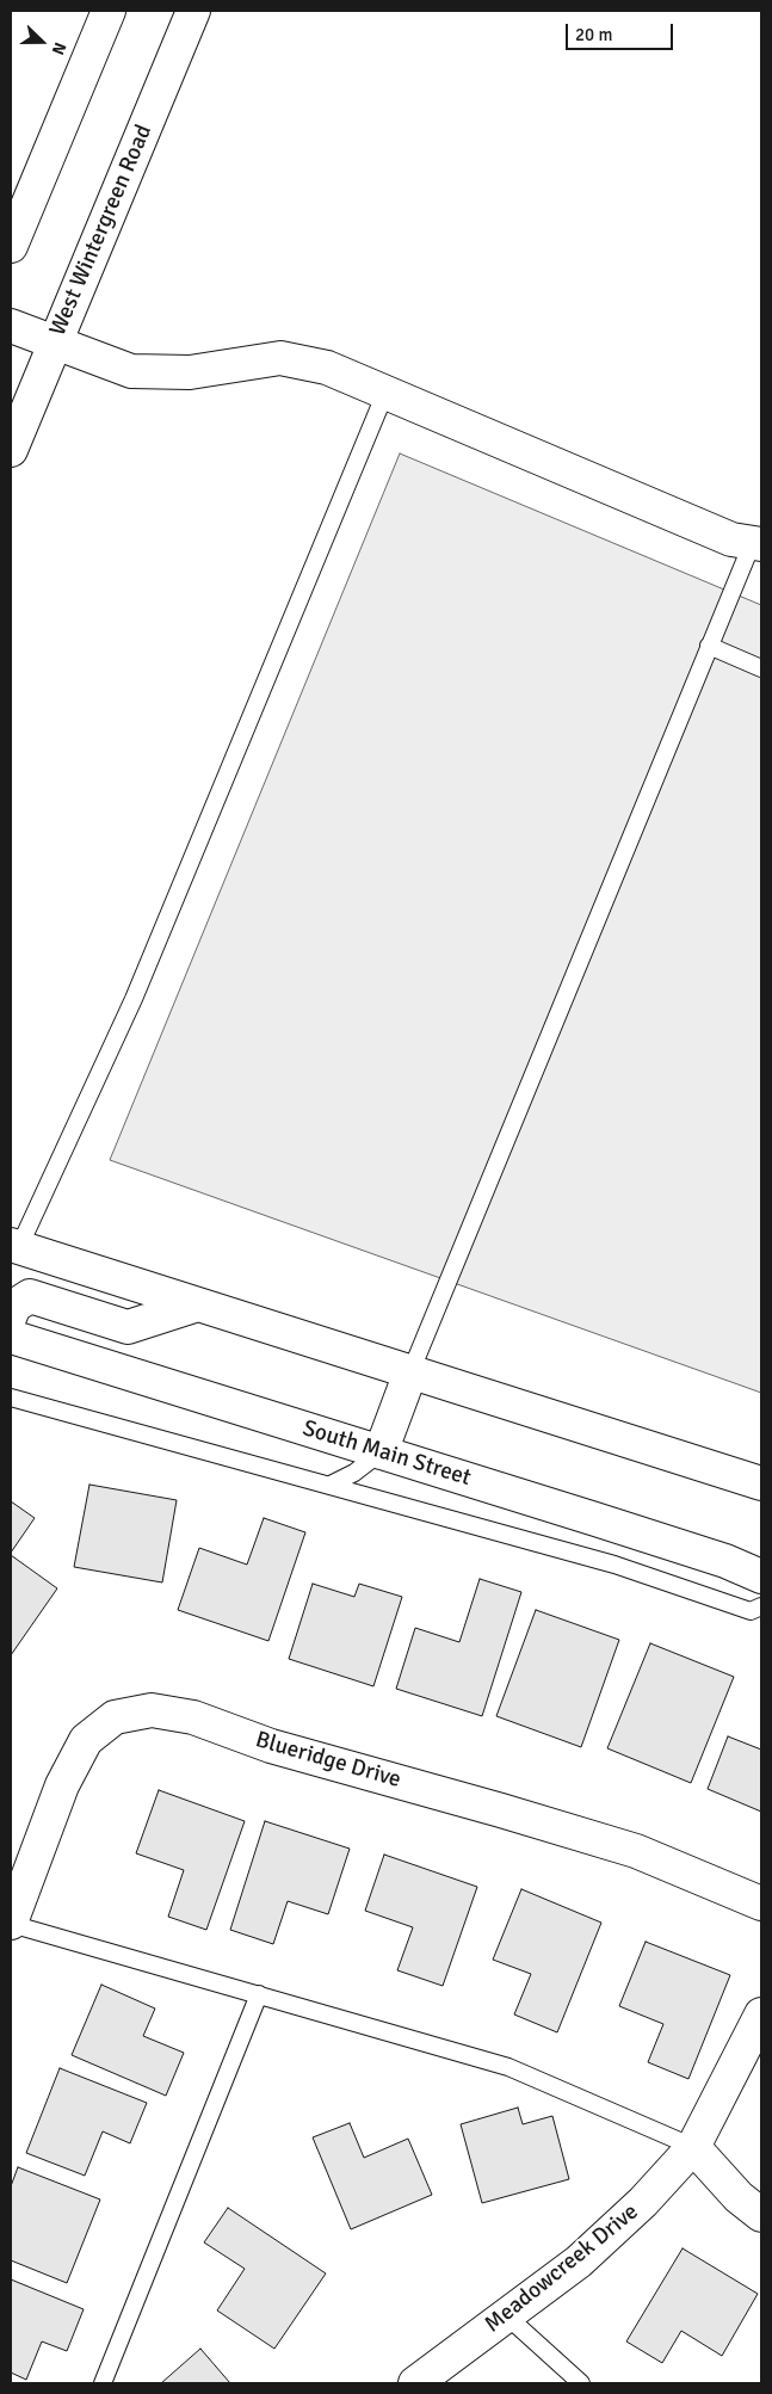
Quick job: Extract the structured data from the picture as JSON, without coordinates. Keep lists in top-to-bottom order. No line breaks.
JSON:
{"streets":{"street":["West Wintergreen Road","South Main Street","Blueridge Drive","Meadowcreek Drive"]},"scale_bar":"20 m","north":"right"}
